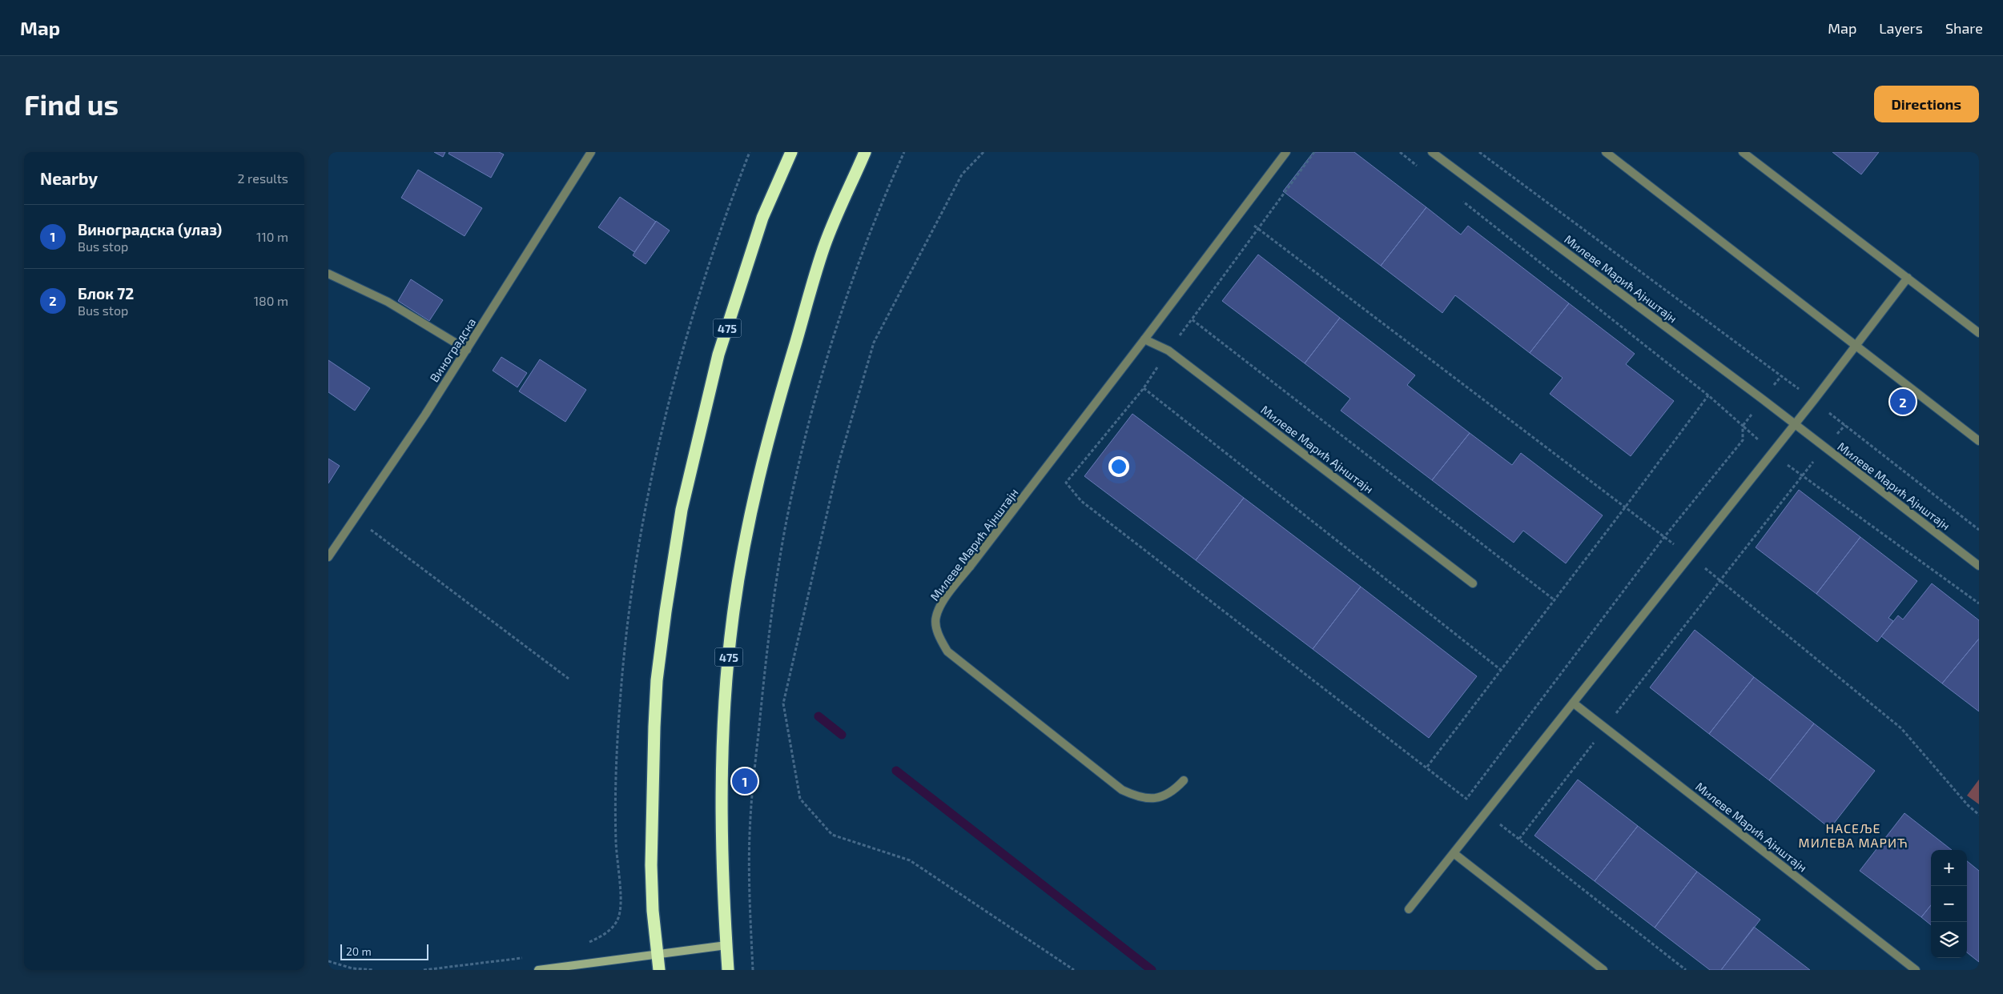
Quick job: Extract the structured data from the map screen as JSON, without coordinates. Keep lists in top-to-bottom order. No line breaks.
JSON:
{"streets":{"highway":["475"],"street":["Милеве Марић Ајнштајн","Виноградска"]},"districts":["НАСЕЉЕ МИЛЕВА МАРИЋ"],"scale_bar":"20 m","page":{"header":"Map","nav":["Map","Layers","Share"],"buttons":"Directions","title":"Find us","heading":["Nearby","2 results"],"list":[{"mark":"1","name":"Виноградска (улаз)","note":"Bus stop","value":"110 m"},{"mark":"2","name":"Блок 72","note":"Bus stop","value":"180 m"}],"pins":["2","1"],"map_buttons":["+","−"],"scale":"20 m"}}
